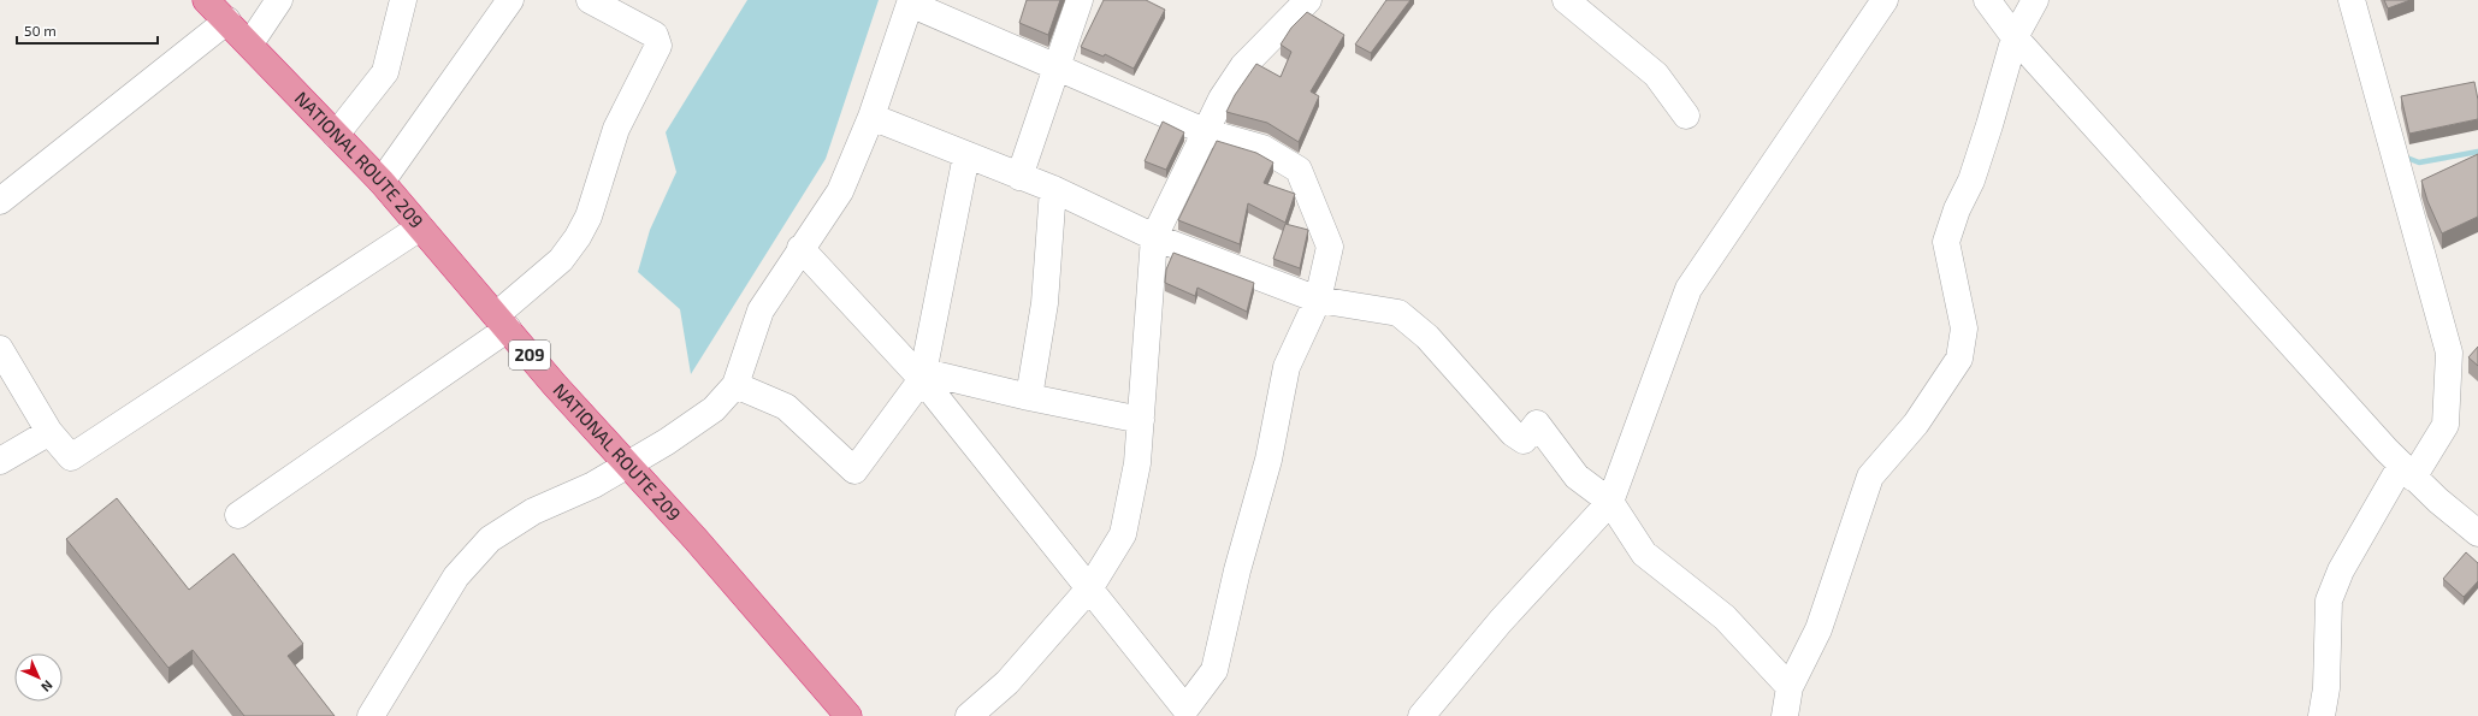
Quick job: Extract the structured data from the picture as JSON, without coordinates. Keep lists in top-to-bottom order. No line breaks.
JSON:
{"streets":{"highway":["NATIONAL ROUTE 209","209"]},"scale_bar":"50 m","north":"bottom right"}
